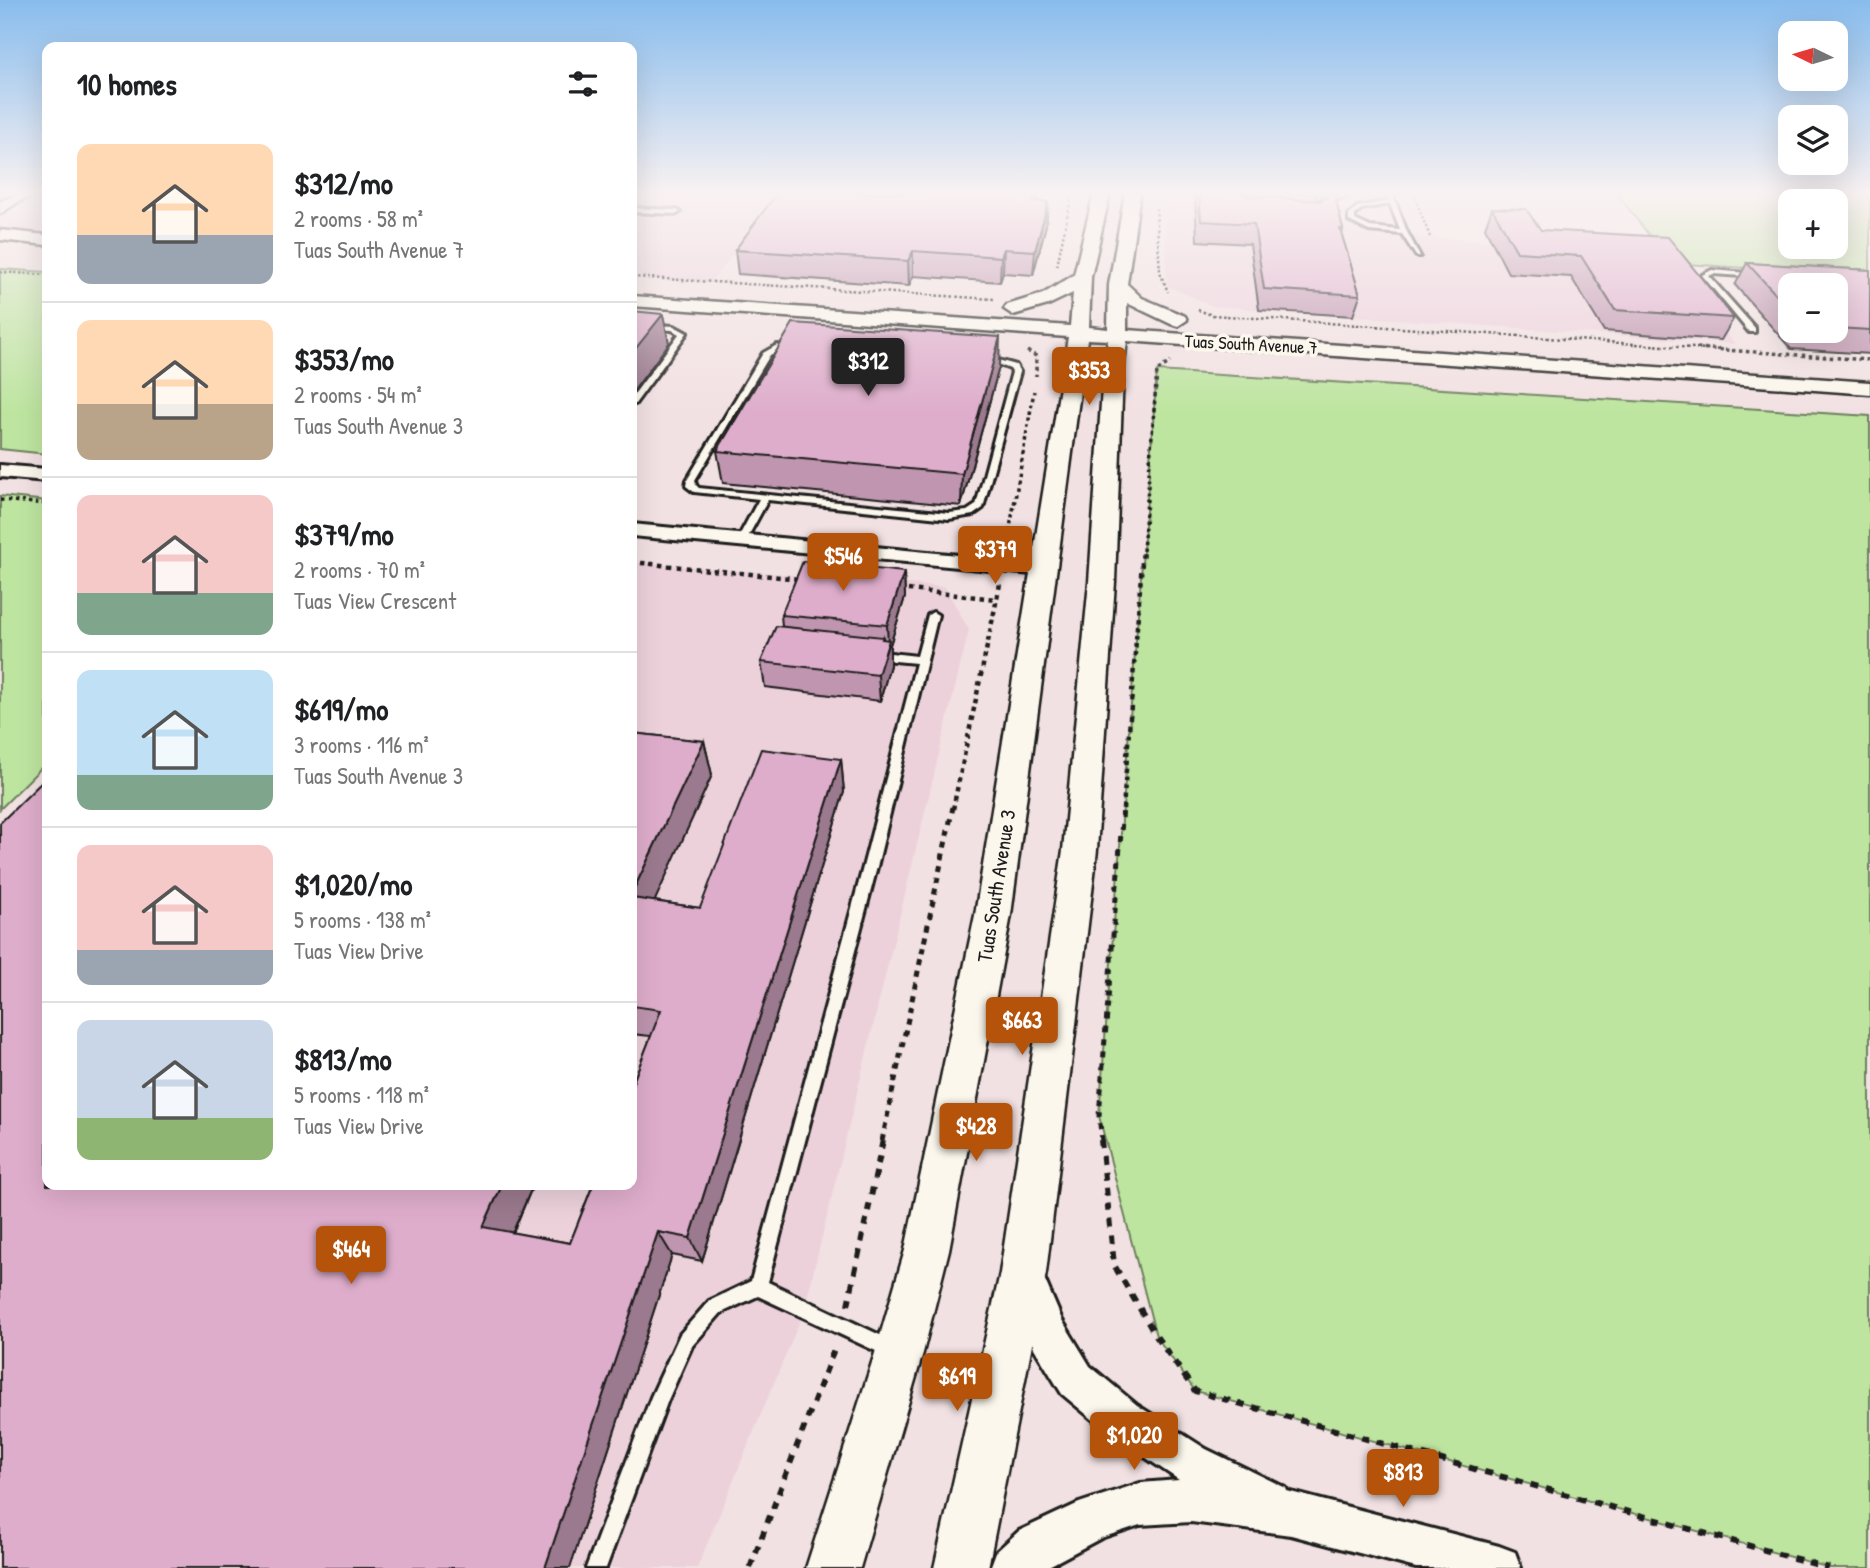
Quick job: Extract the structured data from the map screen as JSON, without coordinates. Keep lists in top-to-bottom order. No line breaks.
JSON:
{"streets":{"street":["Tuas South Avenue 7","Tuas South Avenue 3"]},"crossings":[["Tuas South Avenue 7","Tuas South Avenue 3"]],"north":"left","page":{"map_buttons":["+","−"],"heading":"10 homes","list":[{"name":"$312/mo","note":"2 rooms · 58 m² · Tuas South Avenue 7"},{"name":"$353/mo","note":"2 rooms · 54 m² · Tuas South Avenue 3"},{"name":"$379/mo","note":"2 rooms · 70 m² · Tuas View Crescent"},{"name":"$619/mo","note":"3 rooms · 116 m² · Tuas South Avenue 3"},{"name":"$1,020/mo","note":"5 rooms · 138 m² · Tuas View Drive"},{"name":"$813/mo","note":"5 rooms · 118 m² · Tuas View Drive"}],"price":["$312","$353","$379","$546","$663","$428","$464","$619","$1,020","$813"]}}
